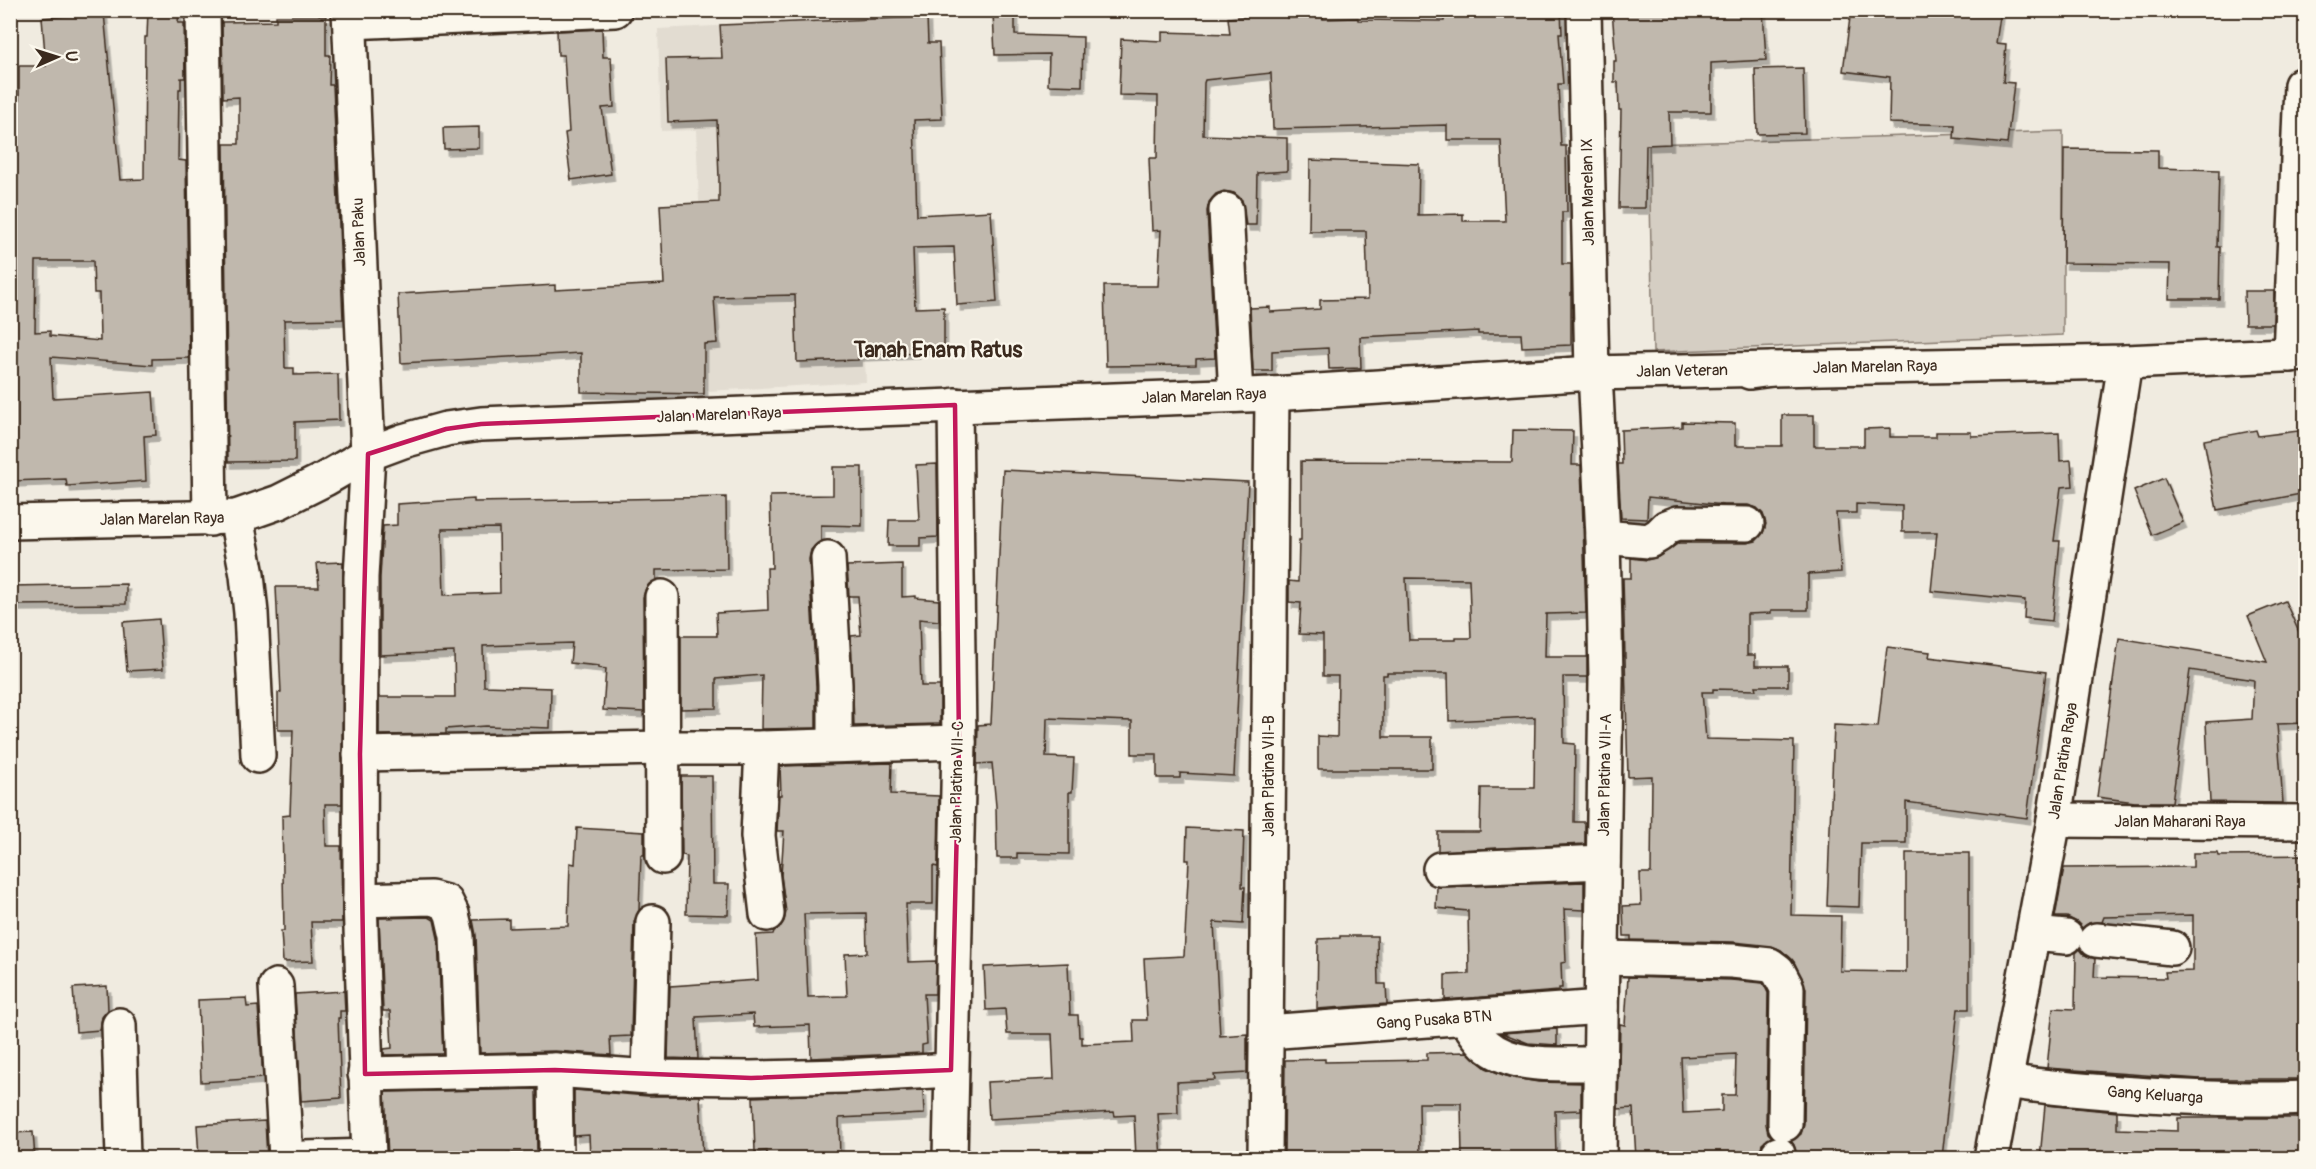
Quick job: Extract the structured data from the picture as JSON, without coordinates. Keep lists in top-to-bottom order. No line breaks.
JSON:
{"streets":{"street":["Jalan Marelan IX","Jalan Paku","Jalan Marelan Raya","Jalan Platina Raya","Jalan Platina VII-A","Jalan Platina VII-B","Jalan Platina VII-C","Jalan Maharani Raya","Gang Pusaka BTN","Gang Keluarga"]},"crossings":[["Jalan Marelan IX","Jalan Marelan Raya"],["Jalan Marelan IX","Jalan Platina VII-A"],["Jalan Paku","Jalan Marelan Raya"],["Jalan Marelan Raya","Jalan Platina Raya"],["Jalan Marelan Raya","Jalan Platina VII-A"],["Jalan Marelan Raya","Jalan Platina VII-B"],["Jalan Marelan Raya","Jalan Platina VII-C"],["Jalan Platina Raya","Jalan Maharani Raya"],["Jalan Platina Raya","Gang Keluarga"],["Jalan Platina VII-A","Gang Pusaka BTN"],["Jalan Platina VII-B","Gang Pusaka BTN"]],"districts":["Tanah Enam Ratus"],"north":"right"}
